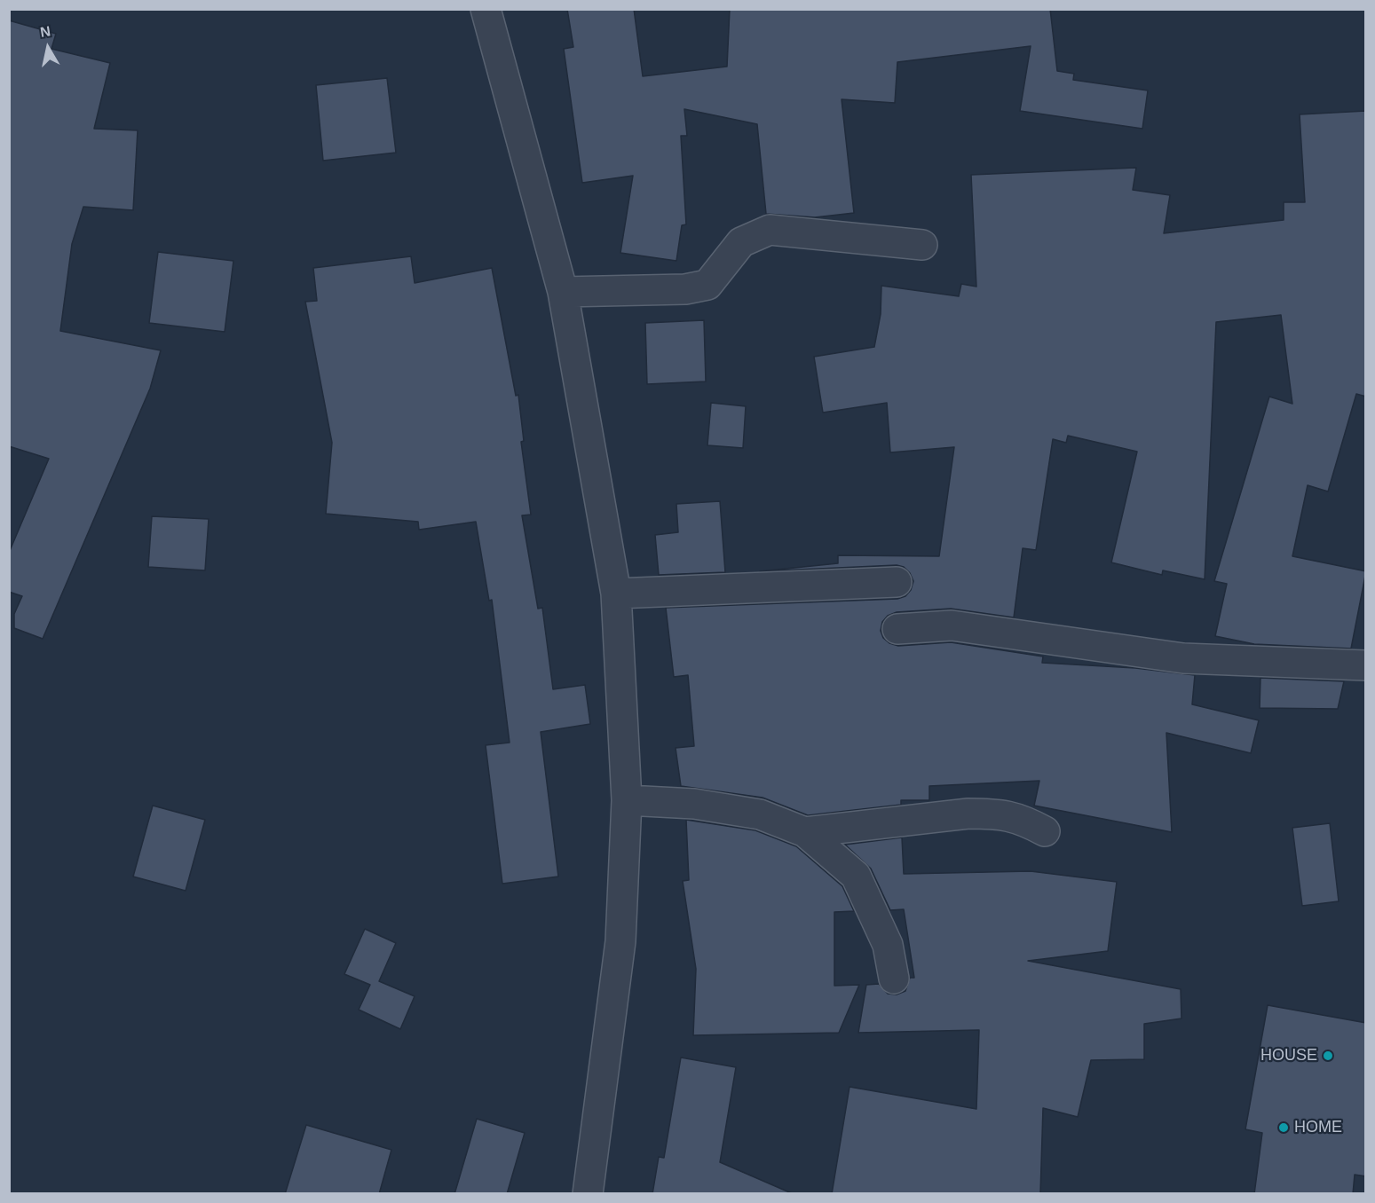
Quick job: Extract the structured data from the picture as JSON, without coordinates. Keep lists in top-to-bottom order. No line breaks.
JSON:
{"places":["HOUSE","HOME"],"north":"top"}
